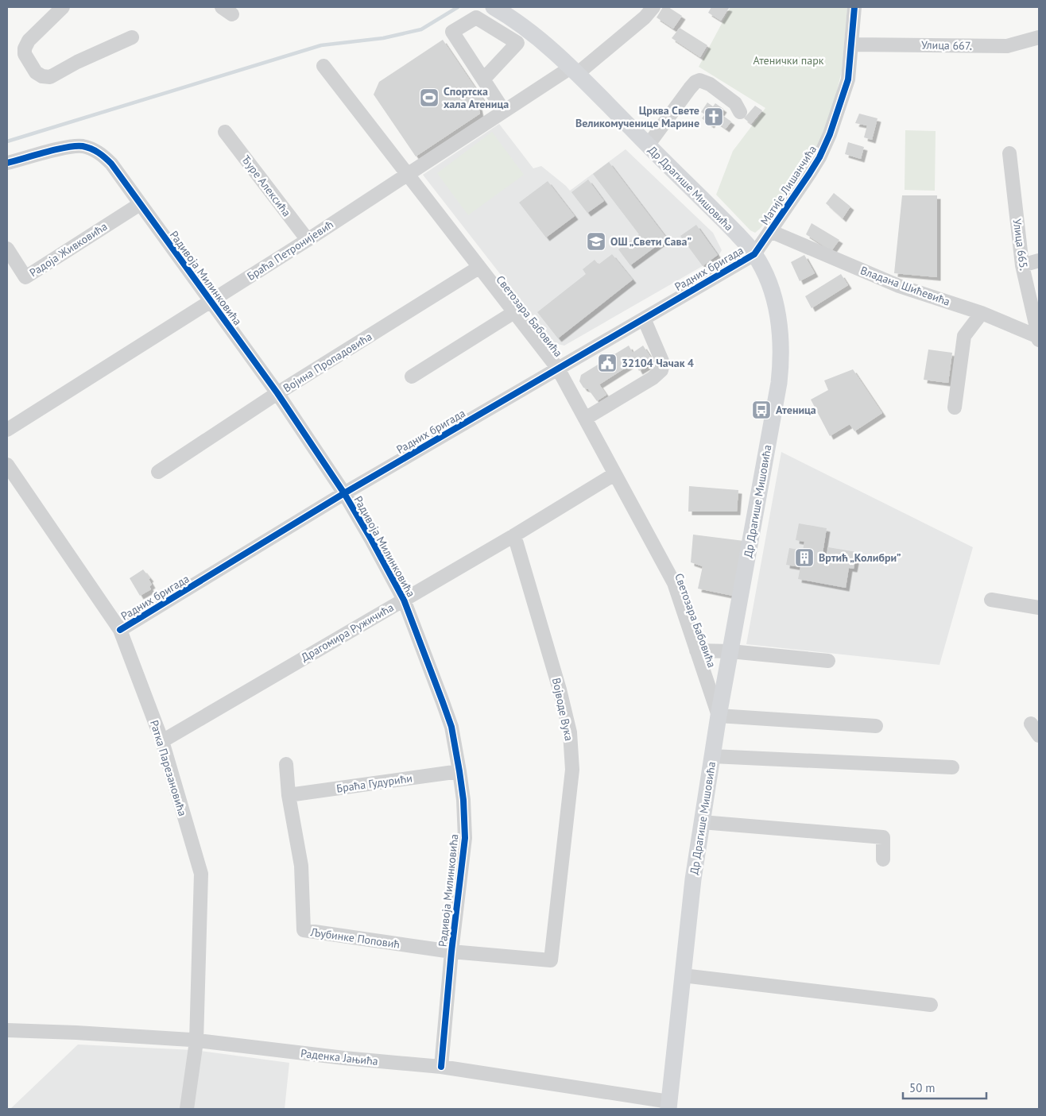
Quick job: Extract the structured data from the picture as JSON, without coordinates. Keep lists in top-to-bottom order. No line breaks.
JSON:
{"streets":{"main road":["Др Драгише Мишовића"],"street":["Улица 667.","Матије Лишанчића","Ђуре Алексића","Улица 665.","Радоја Живковића","Браћа Петронијевић","Радних бригада","Радивоја Милинковића","Владана Шићевића","Светозара Бабовића","Војина Пропадовића","Драгомира Ружичића","Војводе Вука","Ратка Парезановића","Браћа Гудурићи","Љубинке Поповић","Раденка Јањића"]},"crossings":[["Улица 667.","Матије Лишанчића"],["Матије Лишанчића","Др Драгише Мишовића"],["Матије Лишанчића","Радних бригада"],["Матије Лишанчића","Владана Шићевића"],["Ђуре Алексића","Браћа Петронијевић"],["Др Драгише Мишовића","Браћа Петронијевић"],["Др Драгише Мишовића","Радних бригада"],["Др Драгише Мишовића","Светозара Бабовића"],["Др Драгише Мишовића","Раденка Јањића"],["Улица 665.","Владана Шићевића"],["Радоја Живковића","Радивоја Милинковића"],["Браћа Петронијевић","Радивоја Милинковића"],["Браћа Петронијевић","Светозара Бабовића"],["Радних бригада","Радивоја Милинковића"],["Радних бригада","Светозара Бабовића"],["Радних бригада","Ратка Парезановића"],["Радивоја Милинковића","Војина Пропадовића"],["Радивоја Милинковића","Драгомира Ружичића"],["Радивоја Милинковића","Браћа Гудурићи"],["Радивоја Милинковића","Љубинке Поповић"],["Радивоја Милинковића","Раденка Јањића"],["Светозара Бабовића","Војина Пропадовића"],["Светозара Бабовића","Драгомира Ружичића"],["Драгомира Ружичића","Војводе Вука"],["Драгомира Ружичића","Ратка Парезановића"],["Војводе Вука","Љубинке Поповић"],["Ратка Парезановића","Раденка Јањића"],["Браћа Гудурићи","Љубинке Поповић"]],"parks":["Атенички парк"],"places":{"sports":["Спортска хала Атеница"],"church":["Црква Свете Великомученице Марине"],"school or university":["ОШ „Свети Сава”"],"public building":["32104 Чачак 4"],"bus stop":["Атеница"],"building":["Вртић „Колибри”"]},"scale_bar":"50 m"}
